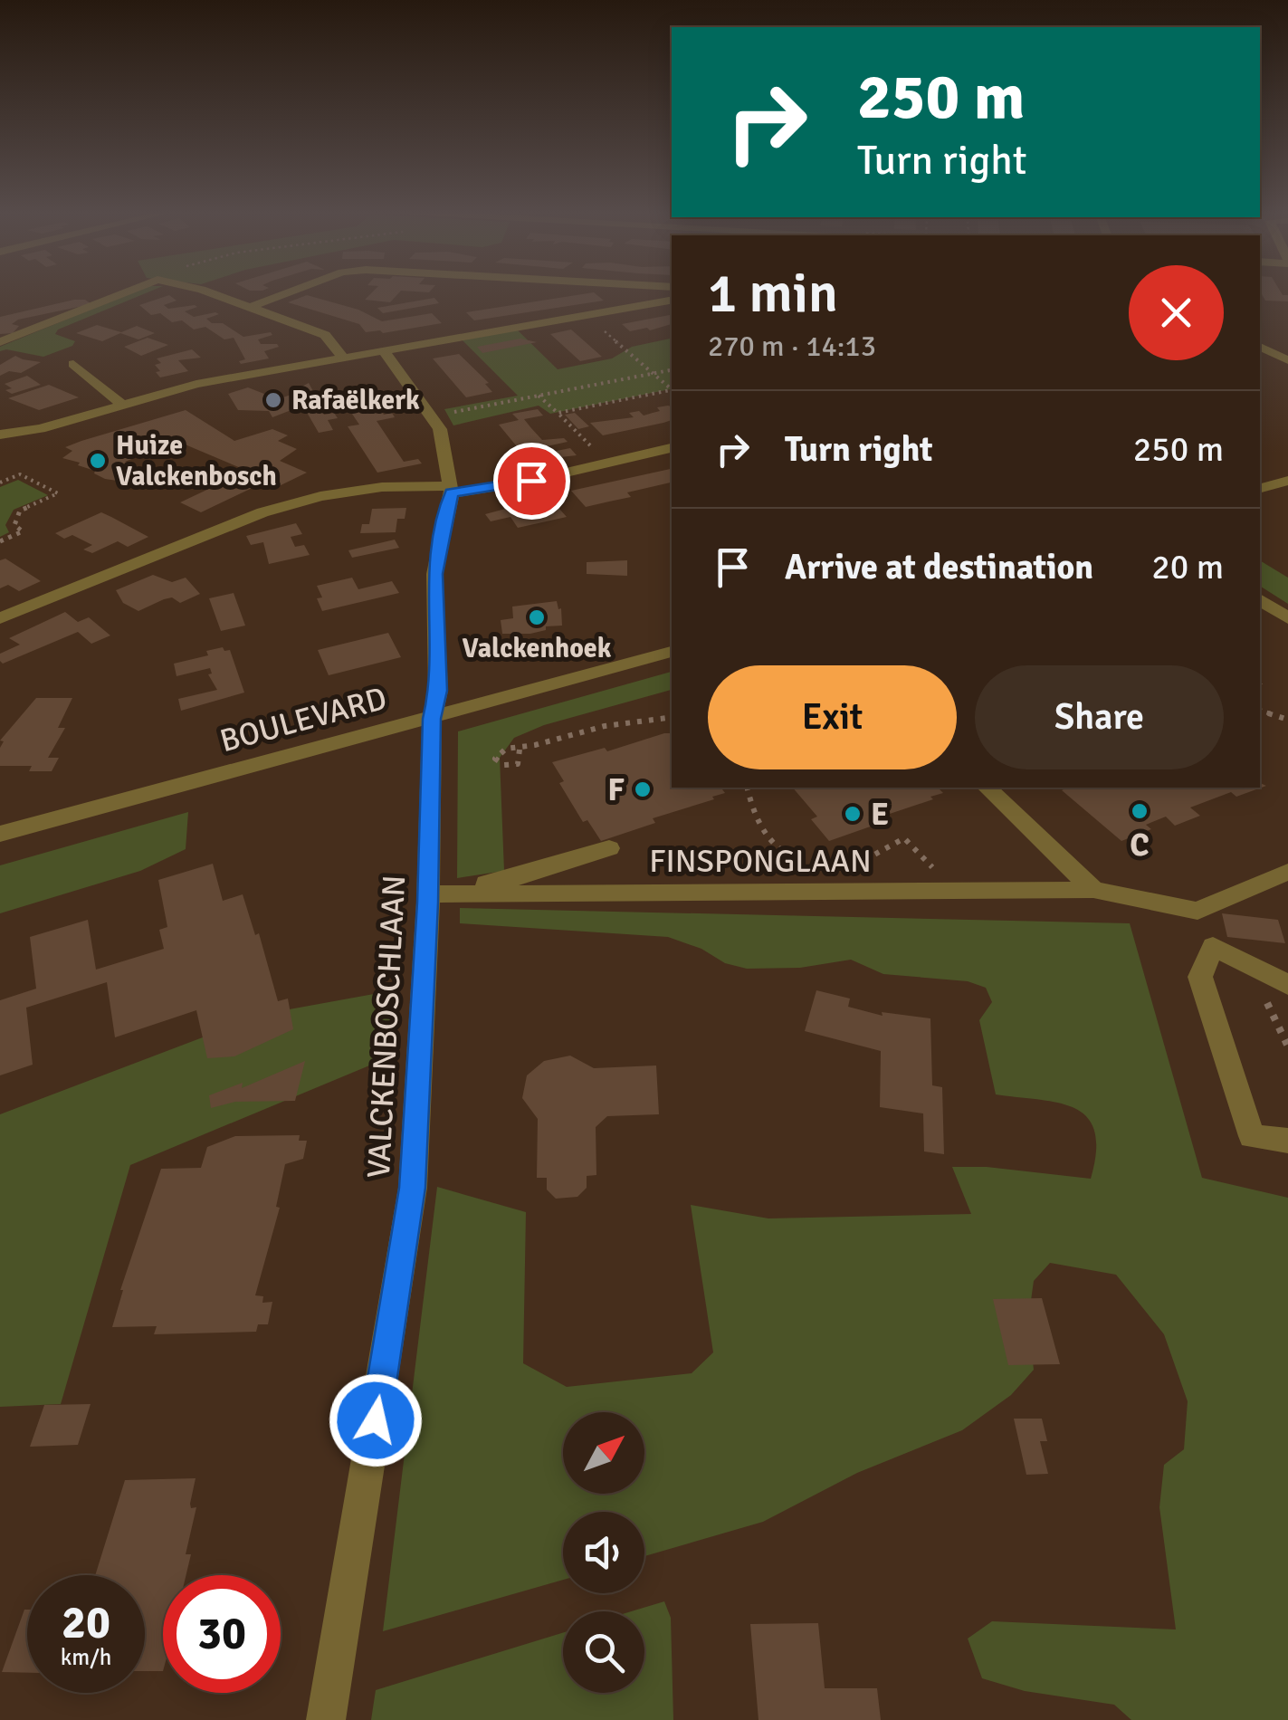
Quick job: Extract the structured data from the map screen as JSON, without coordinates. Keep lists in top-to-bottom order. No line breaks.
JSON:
{"streets":{"street":["BOULEVARD","FINSPONGLAAN","VALCKENBOSCHLAAN"]},"crossings":[["BOULEVARD","VALCKENBOSCHLAAN"],["FINSPONGLAAN","VALCKENBOSCHLAAN"]],"places":["Rafaëlkerk","Huize Valckenbosch","Valckenhoek","F","C","E"],"north":"top right","page":{"turn":["250 m","Turn right"],"heading":["1 min","270 m · 14:13"],"list":[{"name":"Turn right","value":"250 m"},{"name":"Arrive at destination","value":"20 m"}],"buttons":["Exit","Share"],"speed":"20 km/h","limit":"30"}}
